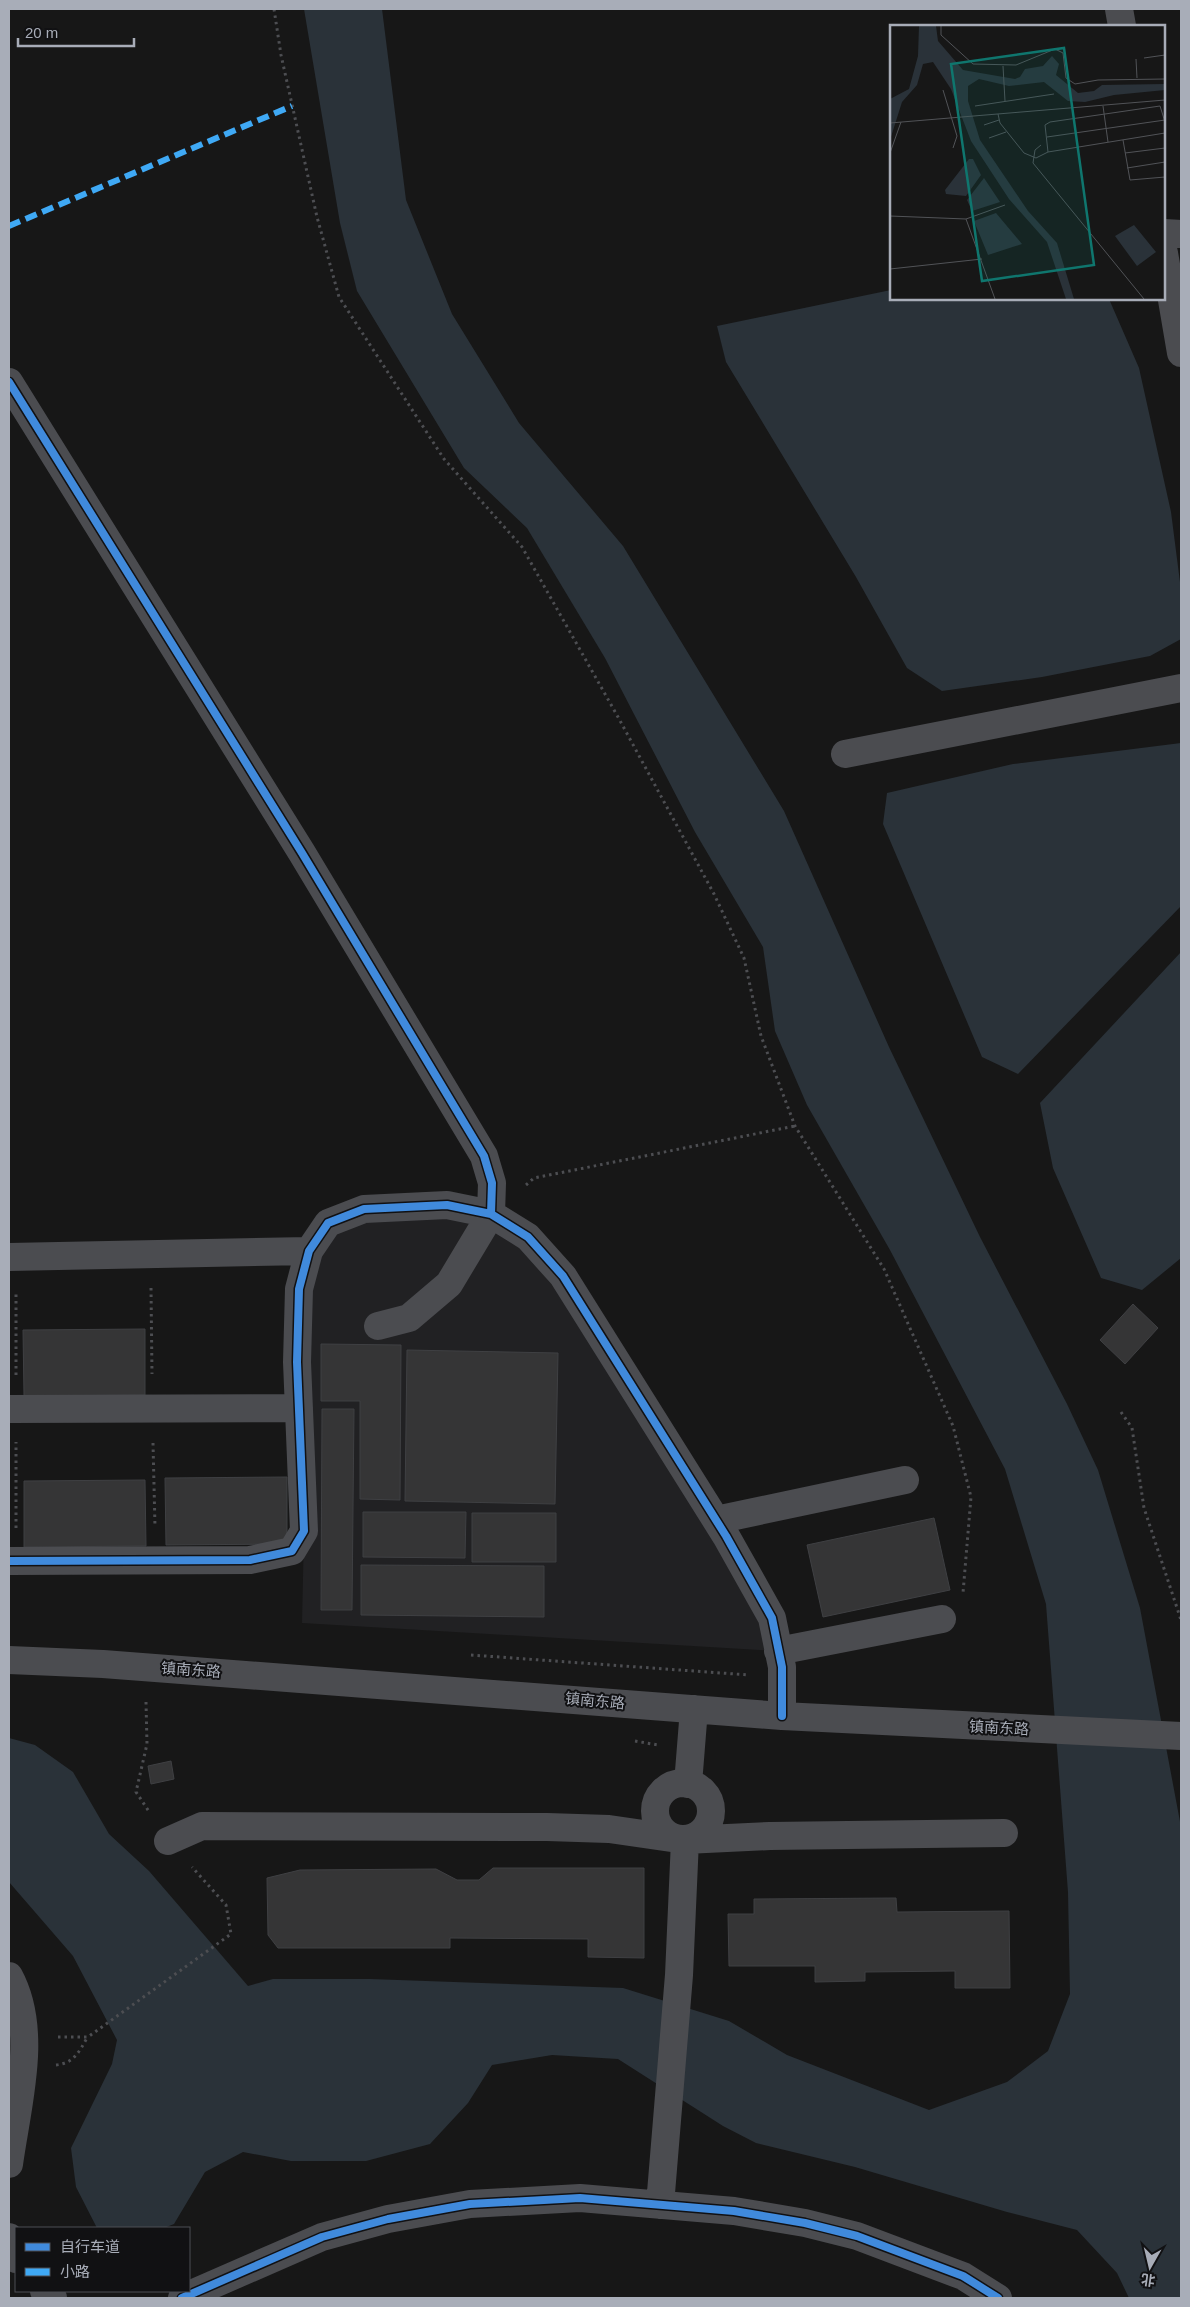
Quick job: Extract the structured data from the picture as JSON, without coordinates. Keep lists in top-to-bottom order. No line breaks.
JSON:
{"streets":{"street":["镇南东路"]},"legend":["自行车道","小路"],"scale_bar":"20 m","north":"bottom"}
